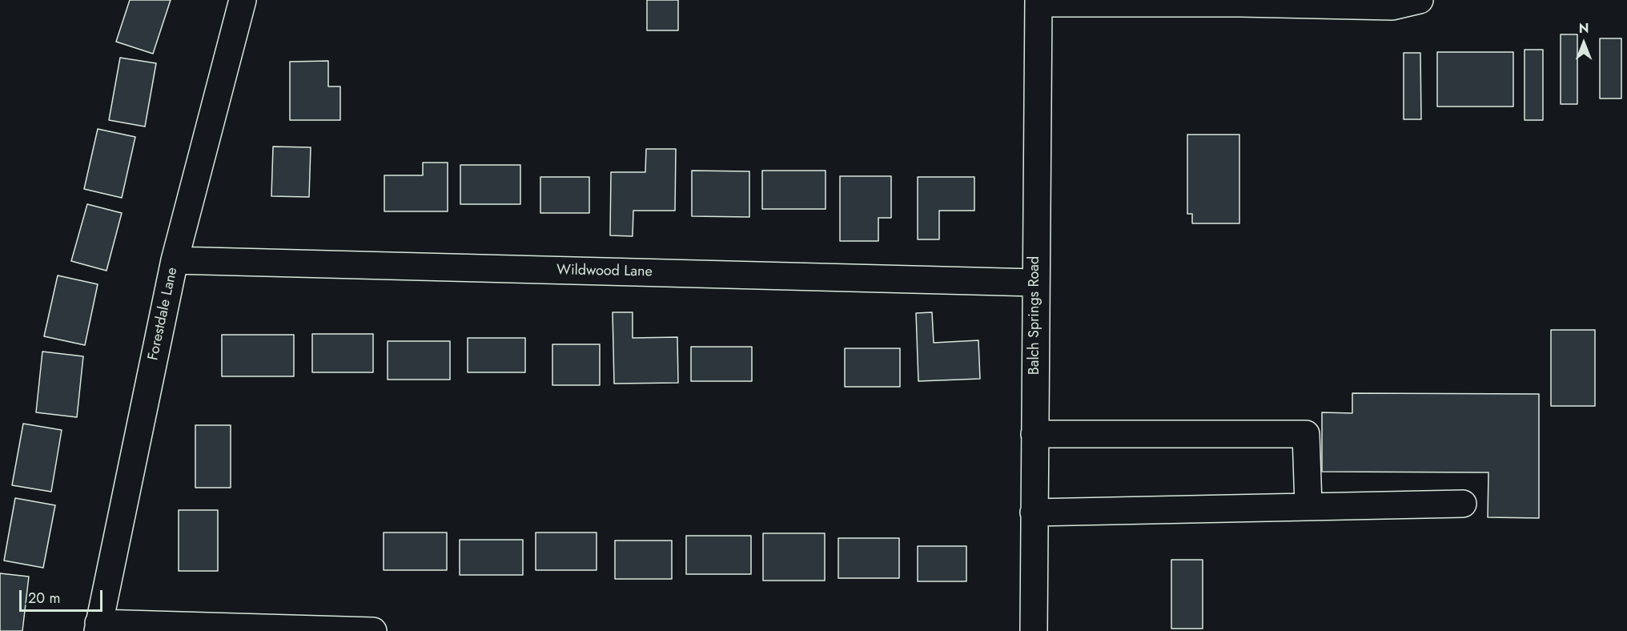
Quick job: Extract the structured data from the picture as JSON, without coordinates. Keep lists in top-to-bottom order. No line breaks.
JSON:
{"streets":{"street":["Wildwood Lane","Forestdale Lane","Balch Springs Road"]},"crossings":[["Wildwood Lane","Forestdale Lane"],["Wildwood Lane","Balch Springs Road"]],"scale_bar":"20 m","north":"top"}
